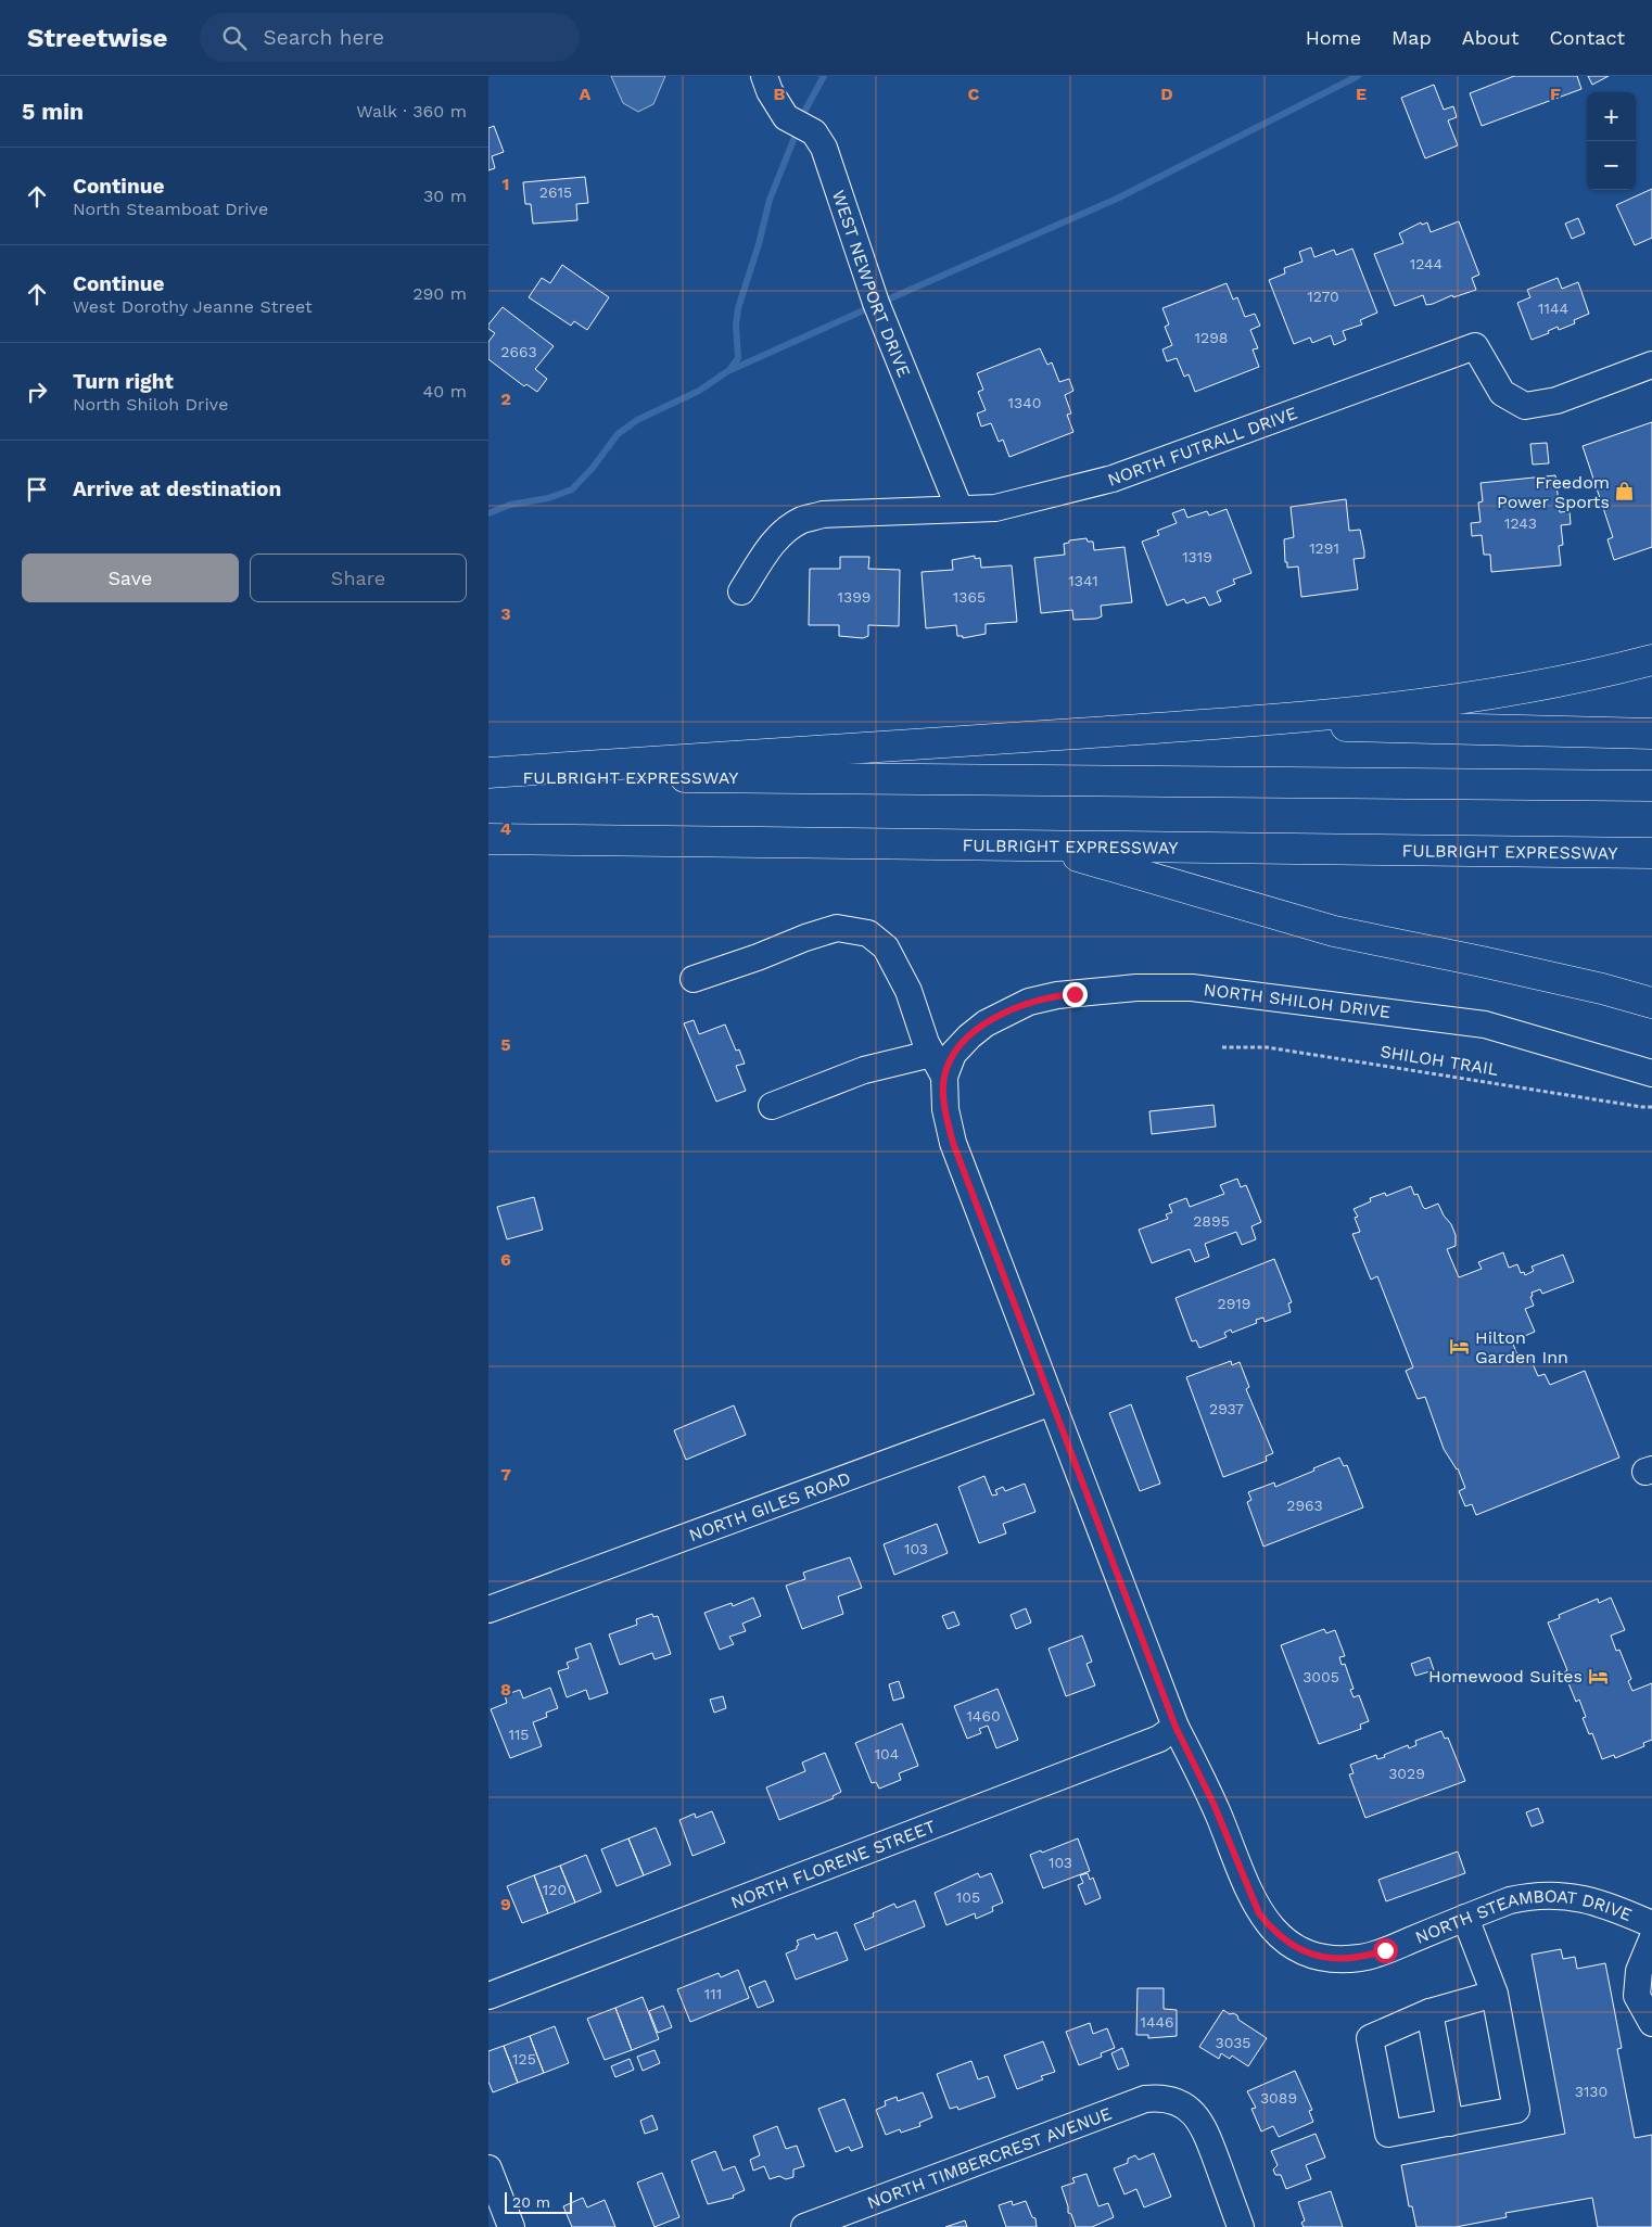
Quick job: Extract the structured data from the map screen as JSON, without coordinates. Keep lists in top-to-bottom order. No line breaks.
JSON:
{"streets":{"highway":["FULBRIGHT EXPRESSWAY"],"street":["WEST NEWPORT DRIVE","NORTH FUTRALL DRIVE","NORTH SHILOH DRIVE","NORTH GILES ROAD","NORTH FLORENE STREET","NORTH STEAMBOAT DRIVE","NORTH TIMBERCREST AVENUE"],"path":["SHILOH TRAIL"]},"crossings":[["WEST NEWPORT DRIVE","NORTH FUTRALL DRIVE"],["NORTH SHILOH DRIVE","NORTH STEAMBOAT DRIVE"],["NORTH GILES ROAD","NORTH STEAMBOAT DRIVE"],["NORTH FLORENE STREET","NORTH STEAMBOAT DRIVE"]],"places":{"shop":["Freedom Power Sports"],"hotel":["Hilton Garden Inn","Homewood Suites"]},"house_numbers":["2615","1244","1270","1144","1298","2663","1340","1243","1291","1319","1341","1399","1365","2895","2919","2937","2963","103","3005","1460","115","104","3029","103","120","105","111","1446","3035","125","3130","3089"],"scale_bar":"20 m","page":{"header":"Streetwise","search":"Search here","nav":["Home","Map","About","Contact"],"heading":["5 min","Walk · 360 m"],"map_buttons":["+","−"],"list":[["Continue","North Steamboat Drive","30 m"],["Continue","West Dorothy Jeanne Street","290 m"],["Turn right","North Shiloh Drive","40 m"],"Arrive at destination"],"buttons":["Save","Share"],"scale":"20 m"},"grid":{"columns":["A","B","C","D","E","F"],"rows":["1","2","3","4","5","6","7","8","9"]}}
